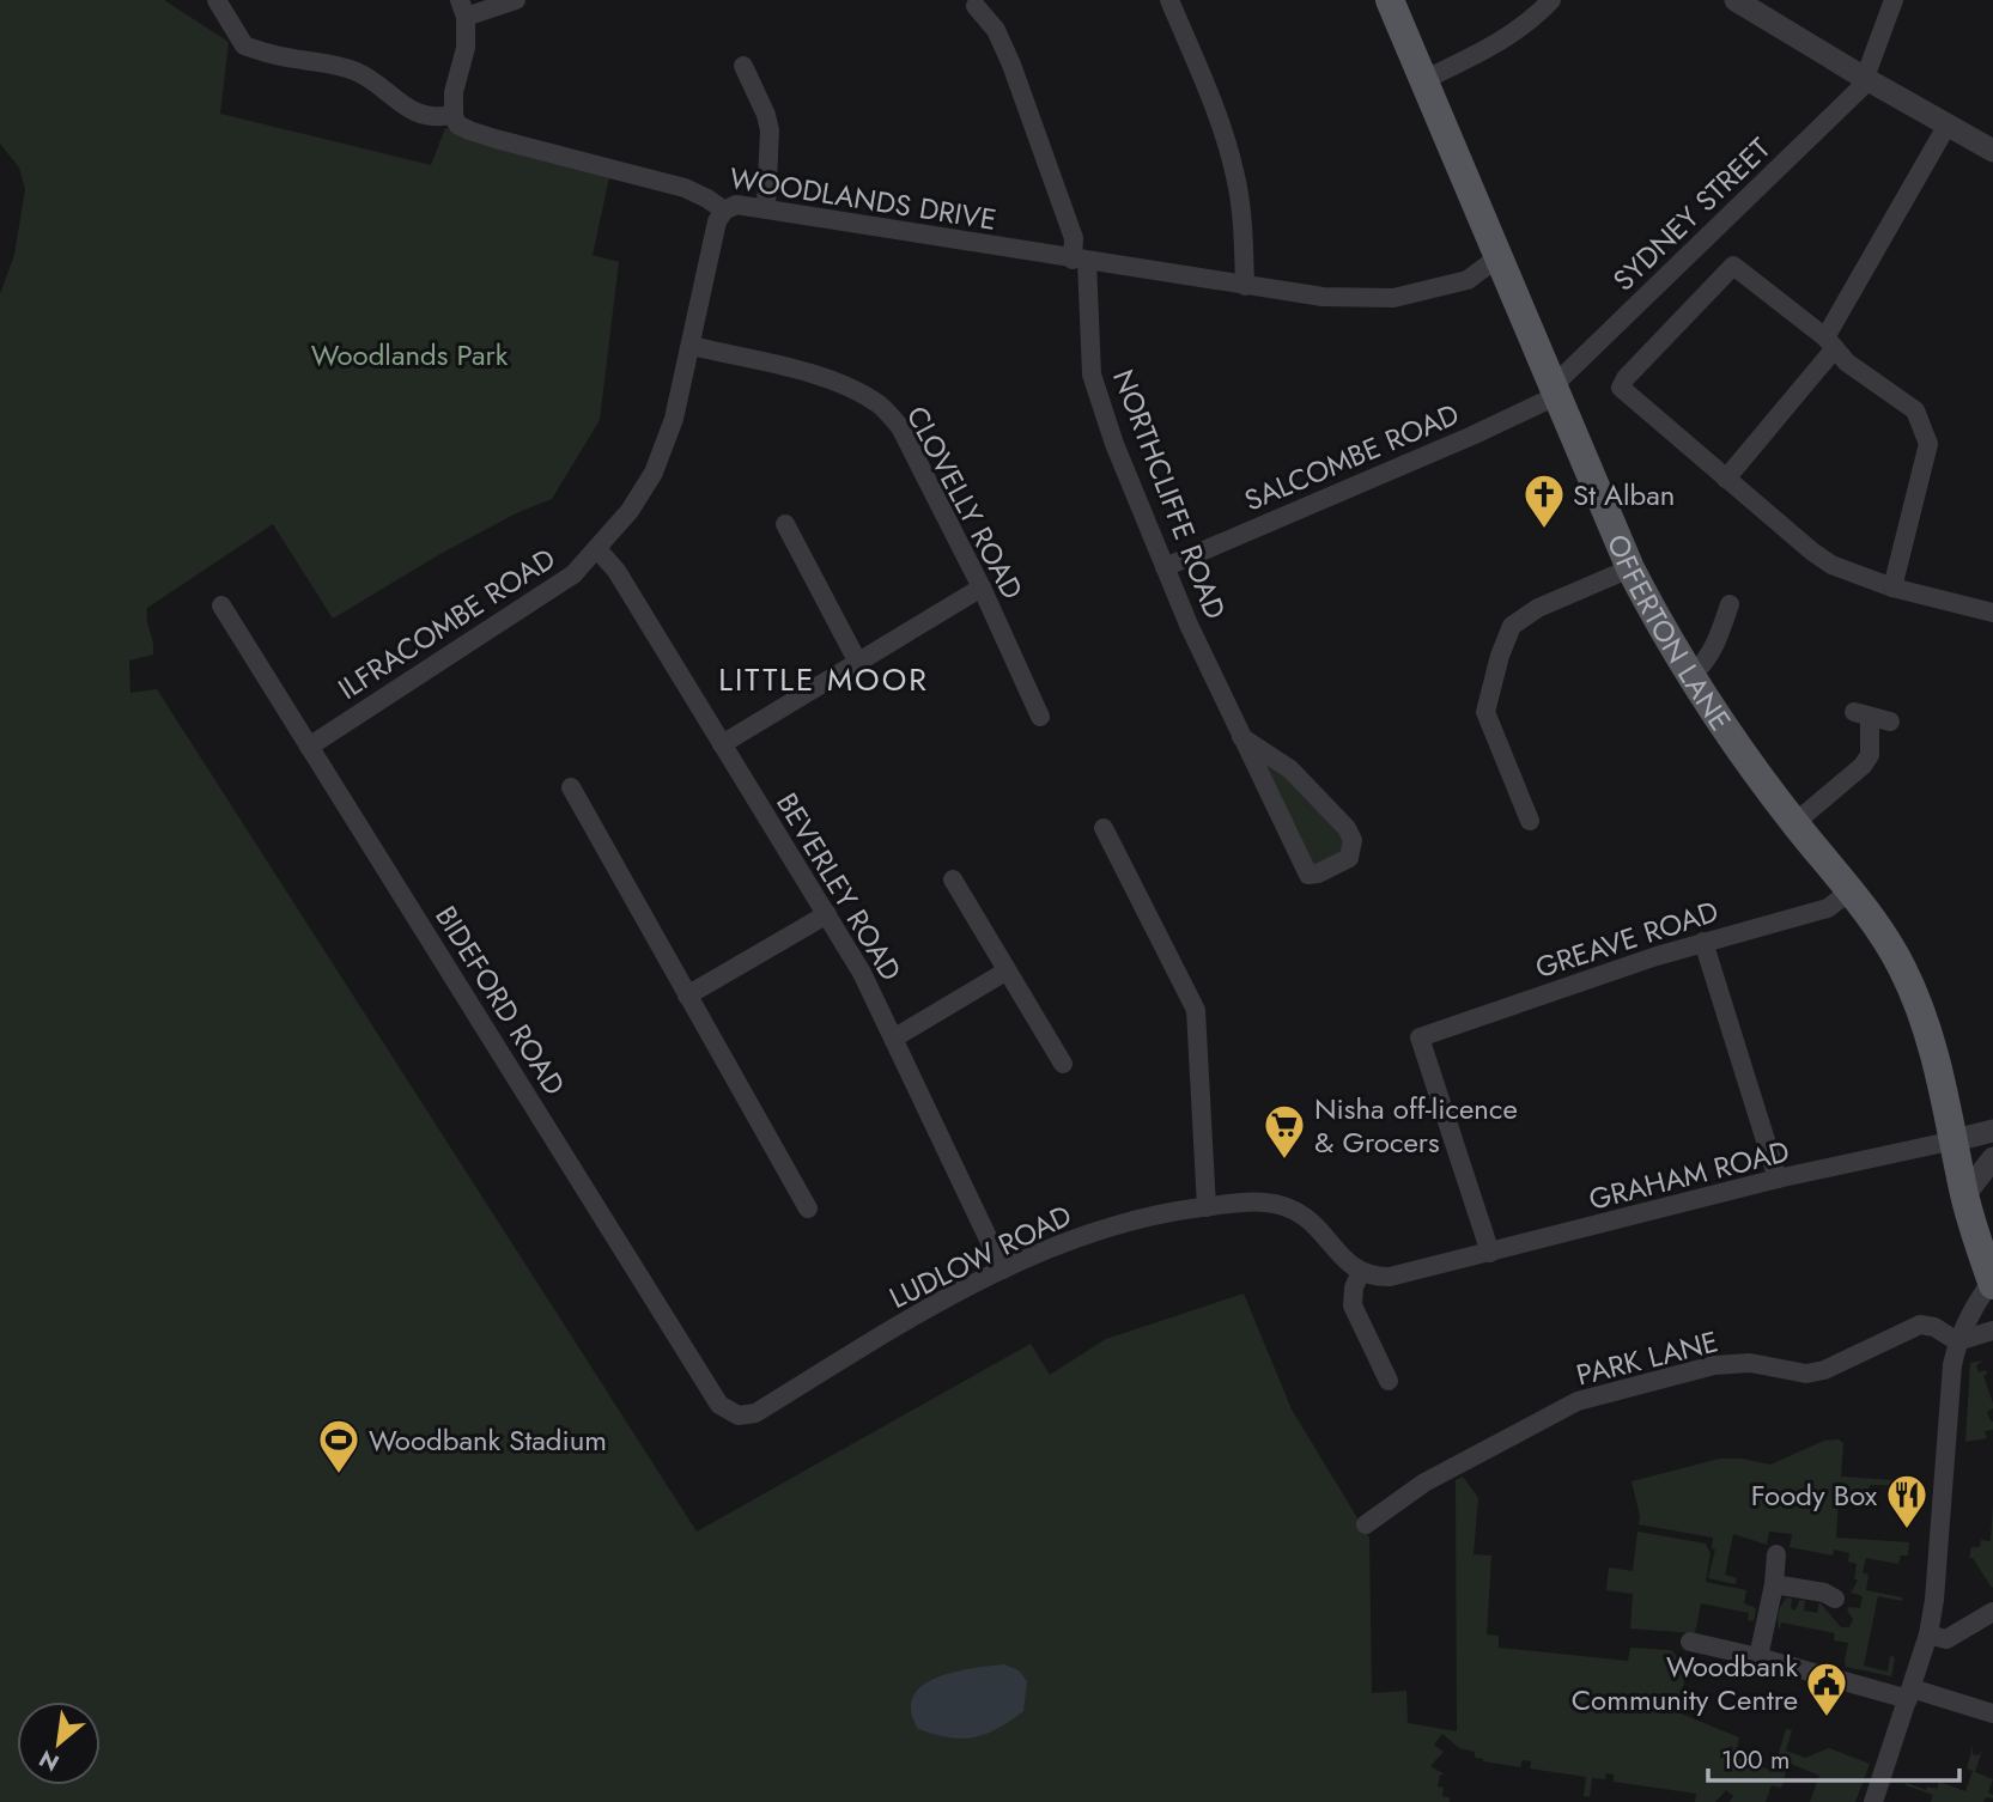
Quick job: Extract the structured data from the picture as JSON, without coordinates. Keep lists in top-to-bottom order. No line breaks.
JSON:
{"streets":{"main road":["OFFERTON LANE"],"street":["WOODLANDS DRIVE","SYDNEY STREET","SALCOMBE ROAD","NORTHCLIFFE ROAD","CLOVELLY ROAD","ILFRACOMBE ROAD","BEVERLEY ROAD","GREAVE ROAD","BIDEFORD ROAD","GRAHAM ROAD","LUDLOW ROAD","PARK LANE"]},"crossings":[["WOODLANDS DRIVE","NORTHCLIFFE ROAD"],["WOODLANDS DRIVE","ILFRACOMBE ROAD"],["WOODLANDS DRIVE","OFFERTON LANE"],["SYDNEY STREET","SALCOMBE ROAD"],["SYDNEY STREET","OFFERTON LANE"],["SALCOMBE ROAD","NORTHCLIFFE ROAD"],["SALCOMBE ROAD","OFFERTON LANE"],["CLOVELLY ROAD","ILFRACOMBE ROAD"],["ILFRACOMBE ROAD","BEVERLEY ROAD"],["ILFRACOMBE ROAD","BIDEFORD ROAD"],["OFFERTON LANE","GREAVE ROAD"],["OFFERTON LANE","GRAHAM ROAD"],["BEVERLEY ROAD","LUDLOW ROAD"],["GREAVE ROAD","GRAHAM ROAD"],["BIDEFORD ROAD","LUDLOW ROAD"],["GRAHAM ROAD","LUDLOW ROAD"]],"districts":["LITTLE MOOR"],"parks":["Woodlands Park"],"places":{"church":["St Alban"],"supermarket":["Nisha off-licence & Grocers"],"sports":["Woodbank Stadium"],"restaurant":["Foody Box"],"public building":["Woodbank Community Centre"]},"scale_bar":"100 m","north":"bottom left"}
